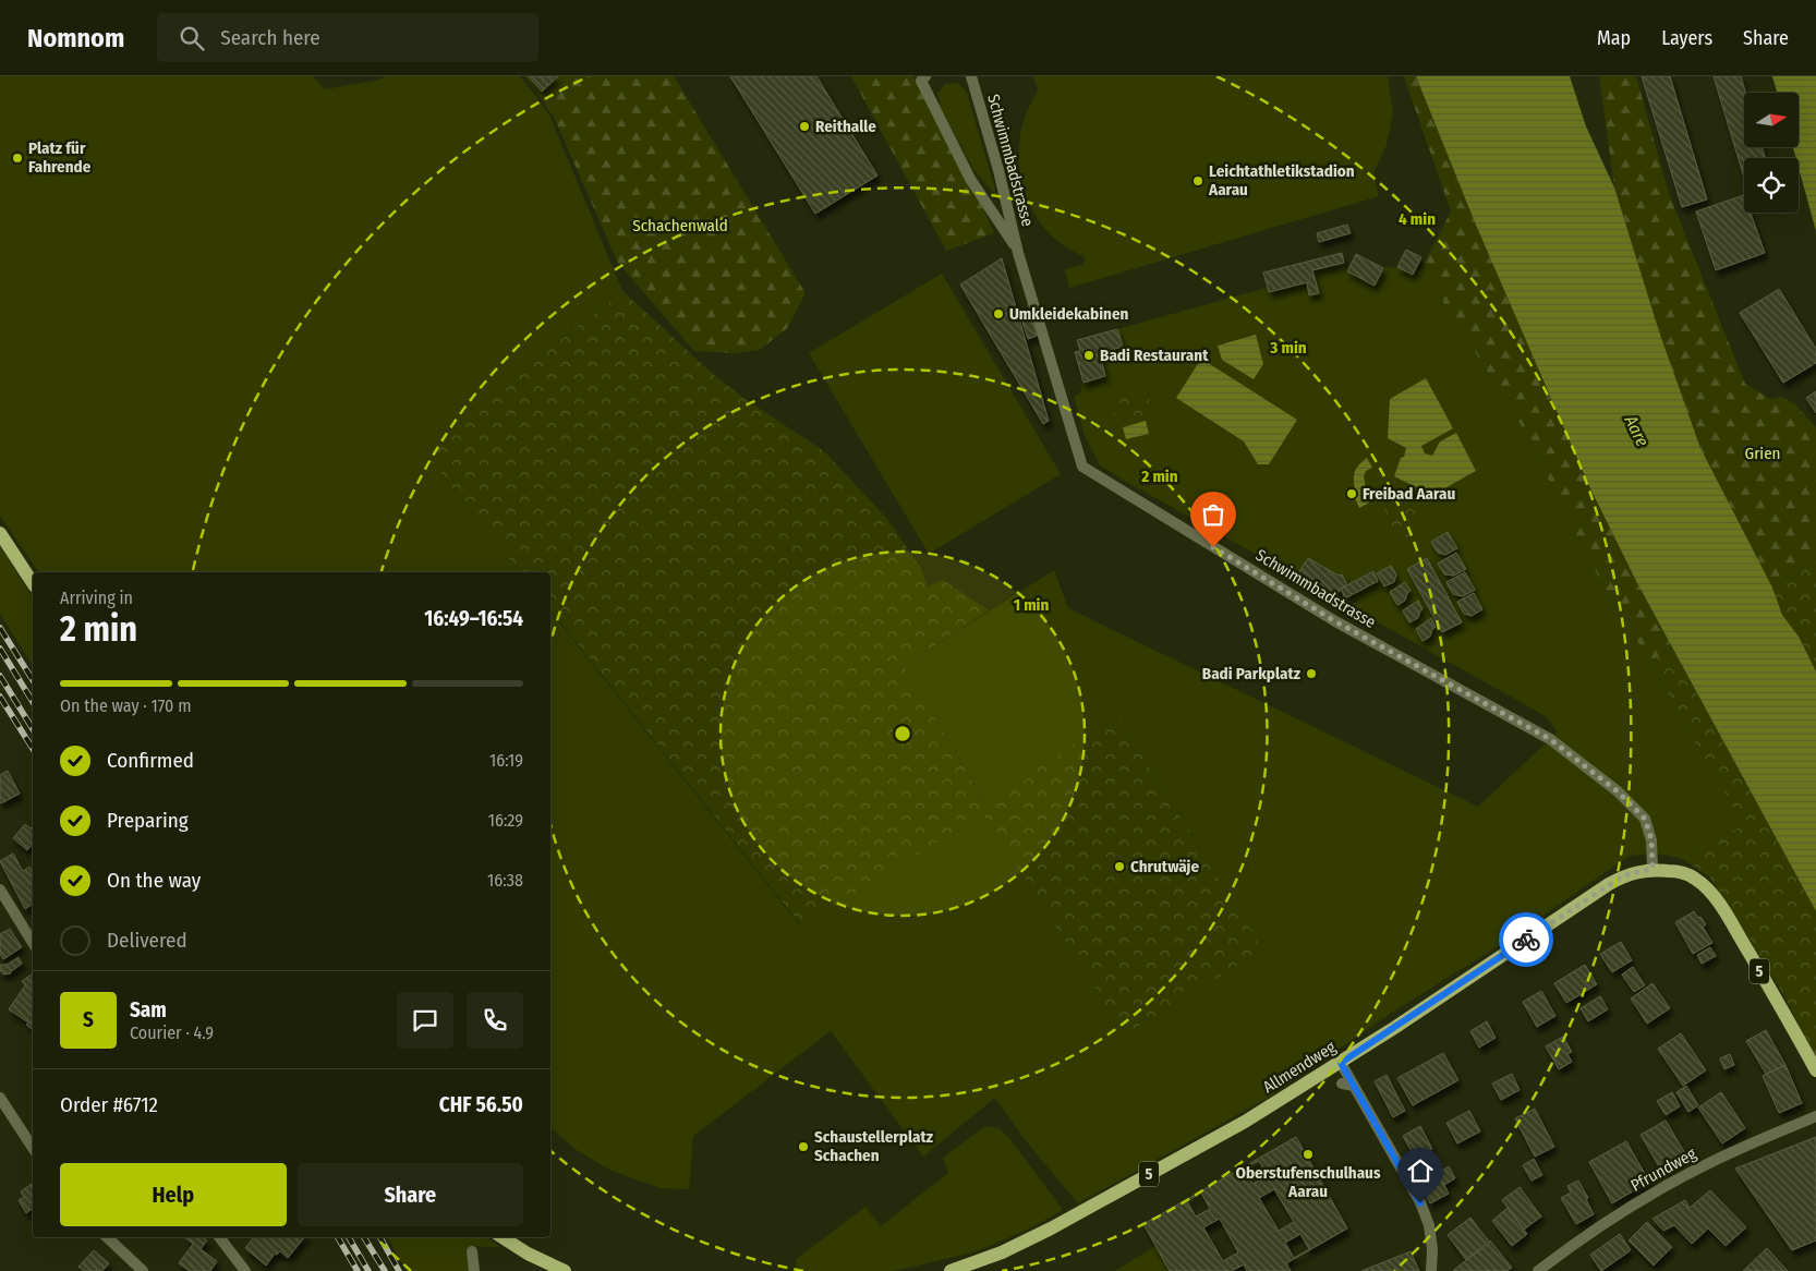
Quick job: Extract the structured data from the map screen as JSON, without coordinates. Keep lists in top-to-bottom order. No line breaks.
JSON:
{"streets":{"main road":["5","Allmendweg"],"street":["Schwimmbadstrasse","Pfrundweg"]},"crossings":[["Schwimmbadstrasse","5"],["Schwimmbadstrasse","Allmendweg"],["5","Allmendweg"]],"water":["Aare"],"parks":["Schachenwald","Grien"],"places":["Reithalle","Platz für Fahrende","Leichtathletikstadion Aarau","Umkleidekabinen","Badi Restaurant","Freibad Aarau","Badi Parkplatz","Chrutwäje","Schaustellerplatz Schachen","Oberstufenschulhaus Aarau"],"north":"right","page":{"header":"Nomnom","search":"Search here","nav":["Map","Layers","Share"],"heading":["2 min","Arriving in","16:49–16:54"],"panel":["Sam","Courier · 4.9","Order #6712","CHF 56.50"],"bar":"On the way · 170 m","list":[["Confirmed","16:19"],["Preparing","16:29"],["On the way","16:38"],"Delivered"],"round":"S","buttons":["Help","Share"]},"rings":["4 min","3 min","2 min","1 min"]}
